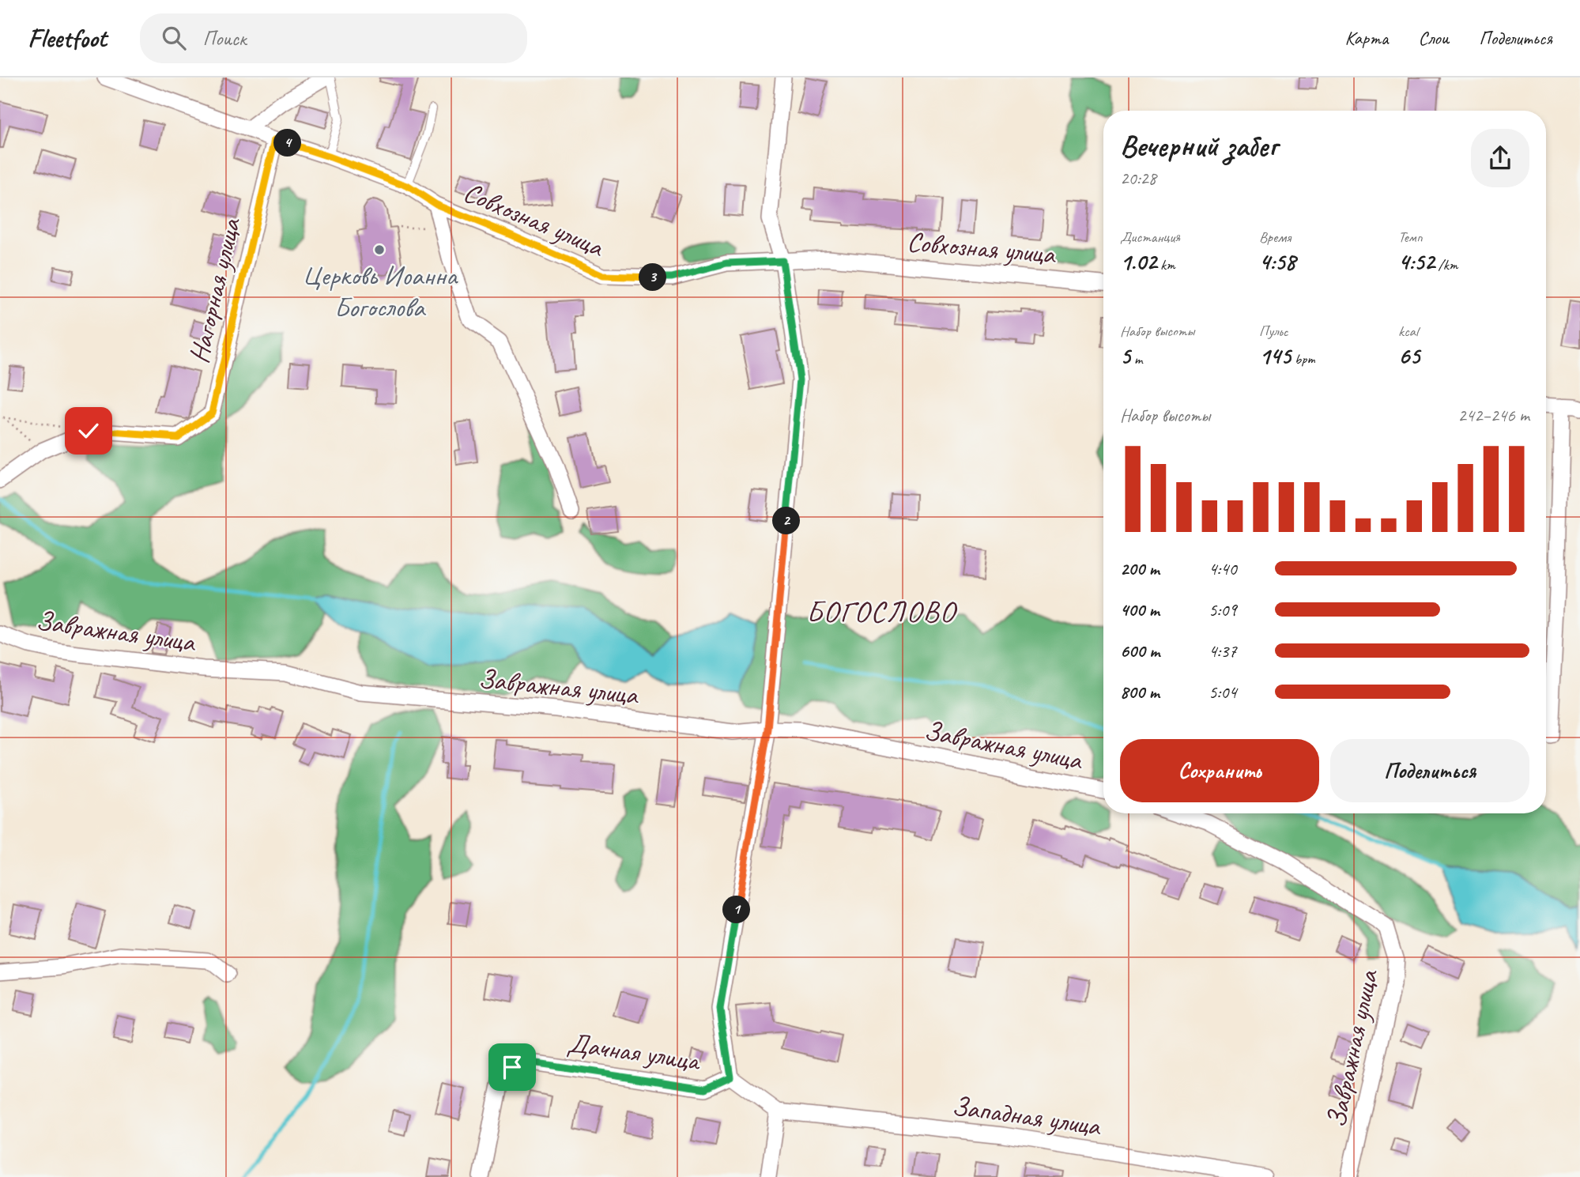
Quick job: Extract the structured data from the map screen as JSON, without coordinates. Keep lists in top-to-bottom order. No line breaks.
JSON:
{"streets":{"street":["Совхозная улица","Нагорная улица","Завражная улица","Дачная улица","Западная улица"]},"crossings":[["Совхозная улица","Нагорная улица"]],"districts":["БОГОСЛОВО"],"places":["Церковь Иоанна Богослова"],"page":{"header":"Fleetfoot","search":"Поиск","nav":["Карта","Слои","Поделиться"],"heading":["Вечерний забег","20:28"],"pins":["4","3","2","1"],"stats":[["Дистанция","1.02 km"],["Время","4:58"],["Темп","4:52 /km"],["Набор высоты","5 m"],["Пульс","145 bpm"],["kcal","65"]],"chart":["Набор высоты","242–246 m"],"list":[{"name":"200 m","note":"4:40"},{"name":"400 m","note":"5:09"},{"name":"600 m","note":"4:37"},{"name":"800 m","note":"5:04"}],"buttons":["Сохранить","Поделиться"]}}
